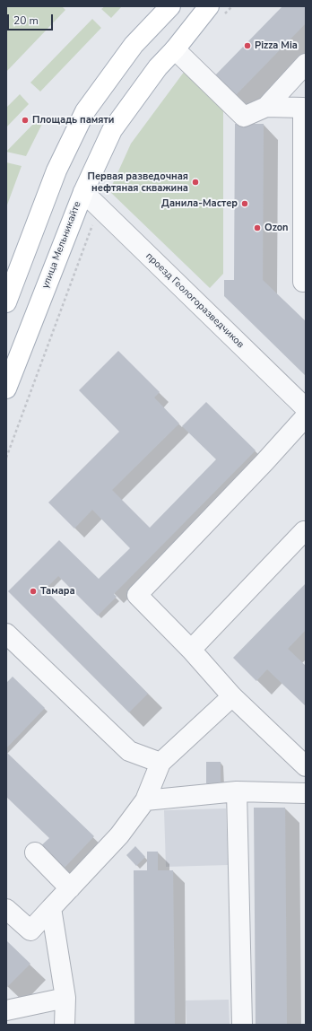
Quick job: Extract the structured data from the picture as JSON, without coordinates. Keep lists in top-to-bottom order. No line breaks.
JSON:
{"streets":{"main road":["улица Мельникайте"],"street":["проезд Геологоразведчиков"]},"crossings":[["улица Мельникайте","проезд Геологоразведчиков"]],"places":["Pizza Mia","Площадь памяти","Первая разведочная нефтяная скважина","Данила-Мастер","Ozon","Тамара"],"scale_bar":"20 m"}
